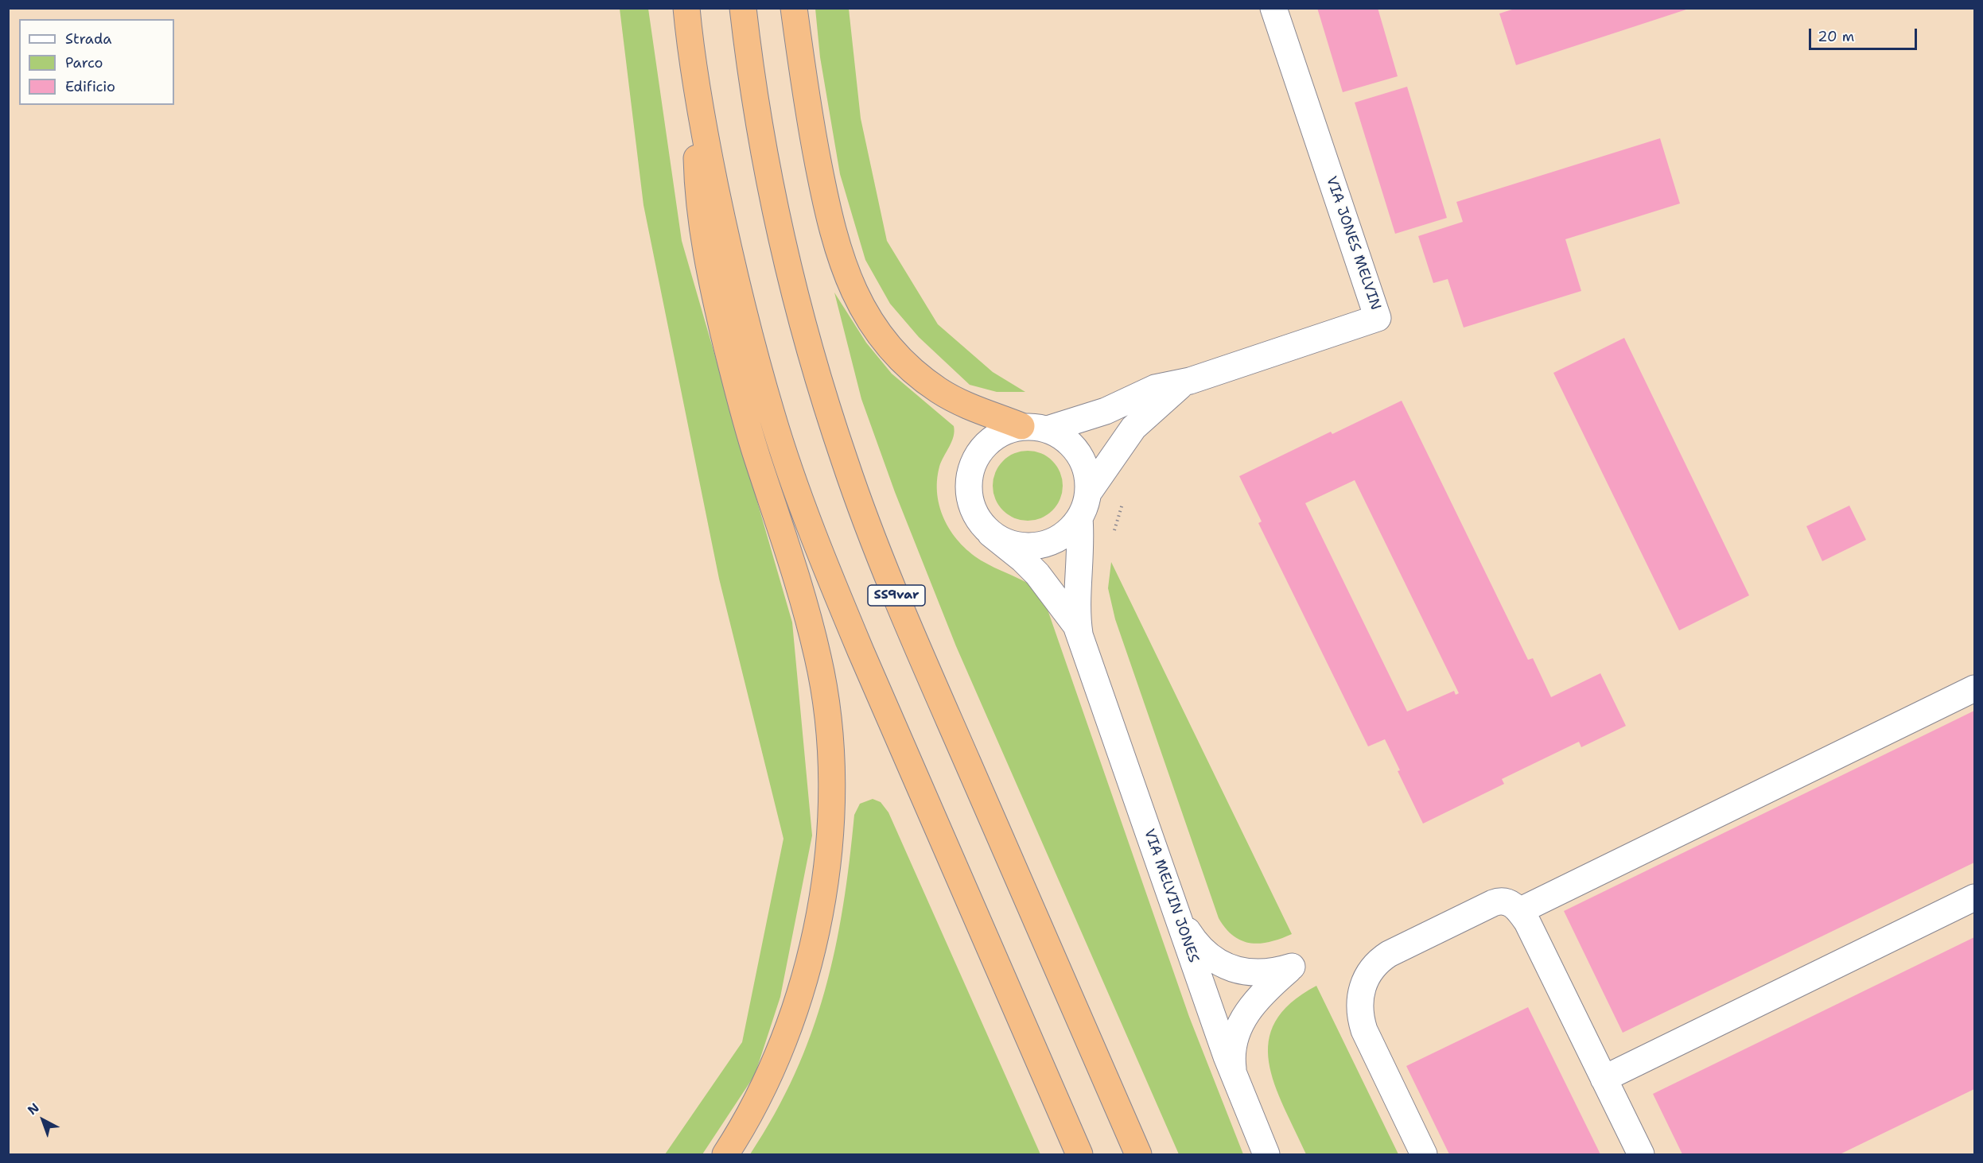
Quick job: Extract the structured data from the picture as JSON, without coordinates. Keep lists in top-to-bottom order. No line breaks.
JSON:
{"streets":{"highway":["SS9var"],"street":["VIA JONES MELVIN","VIA MELVIN JONES"]},"crossings":[["VIA JONES MELVIN","VIA MELVIN JONES"]],"legend":["Strada","Parco","Edificio"],"scale_bar":"20 m","north":"top left"}
